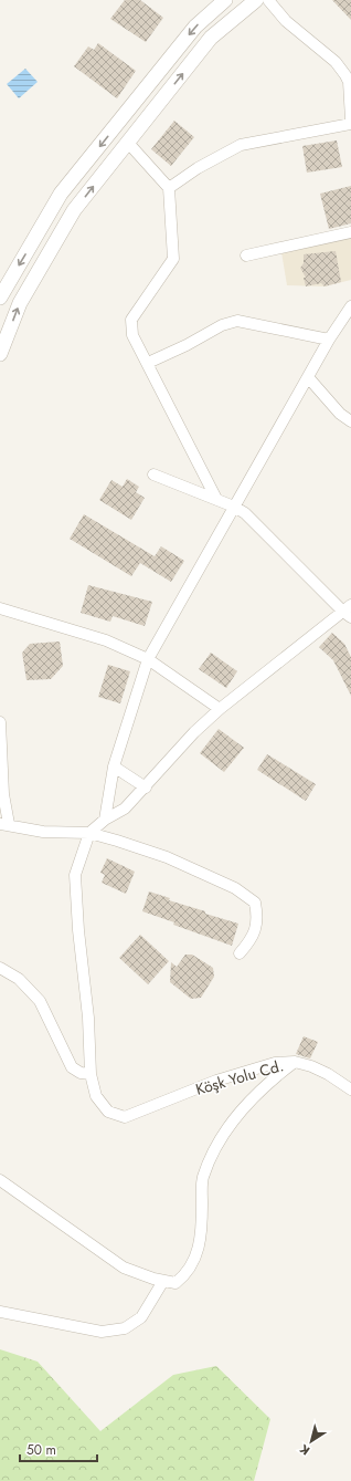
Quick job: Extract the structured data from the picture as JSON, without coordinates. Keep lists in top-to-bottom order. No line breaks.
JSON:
{"streets":{"street":["Köşk Yolu Cd."]},"scale_bar":"50 m","north":"bottom left"}
